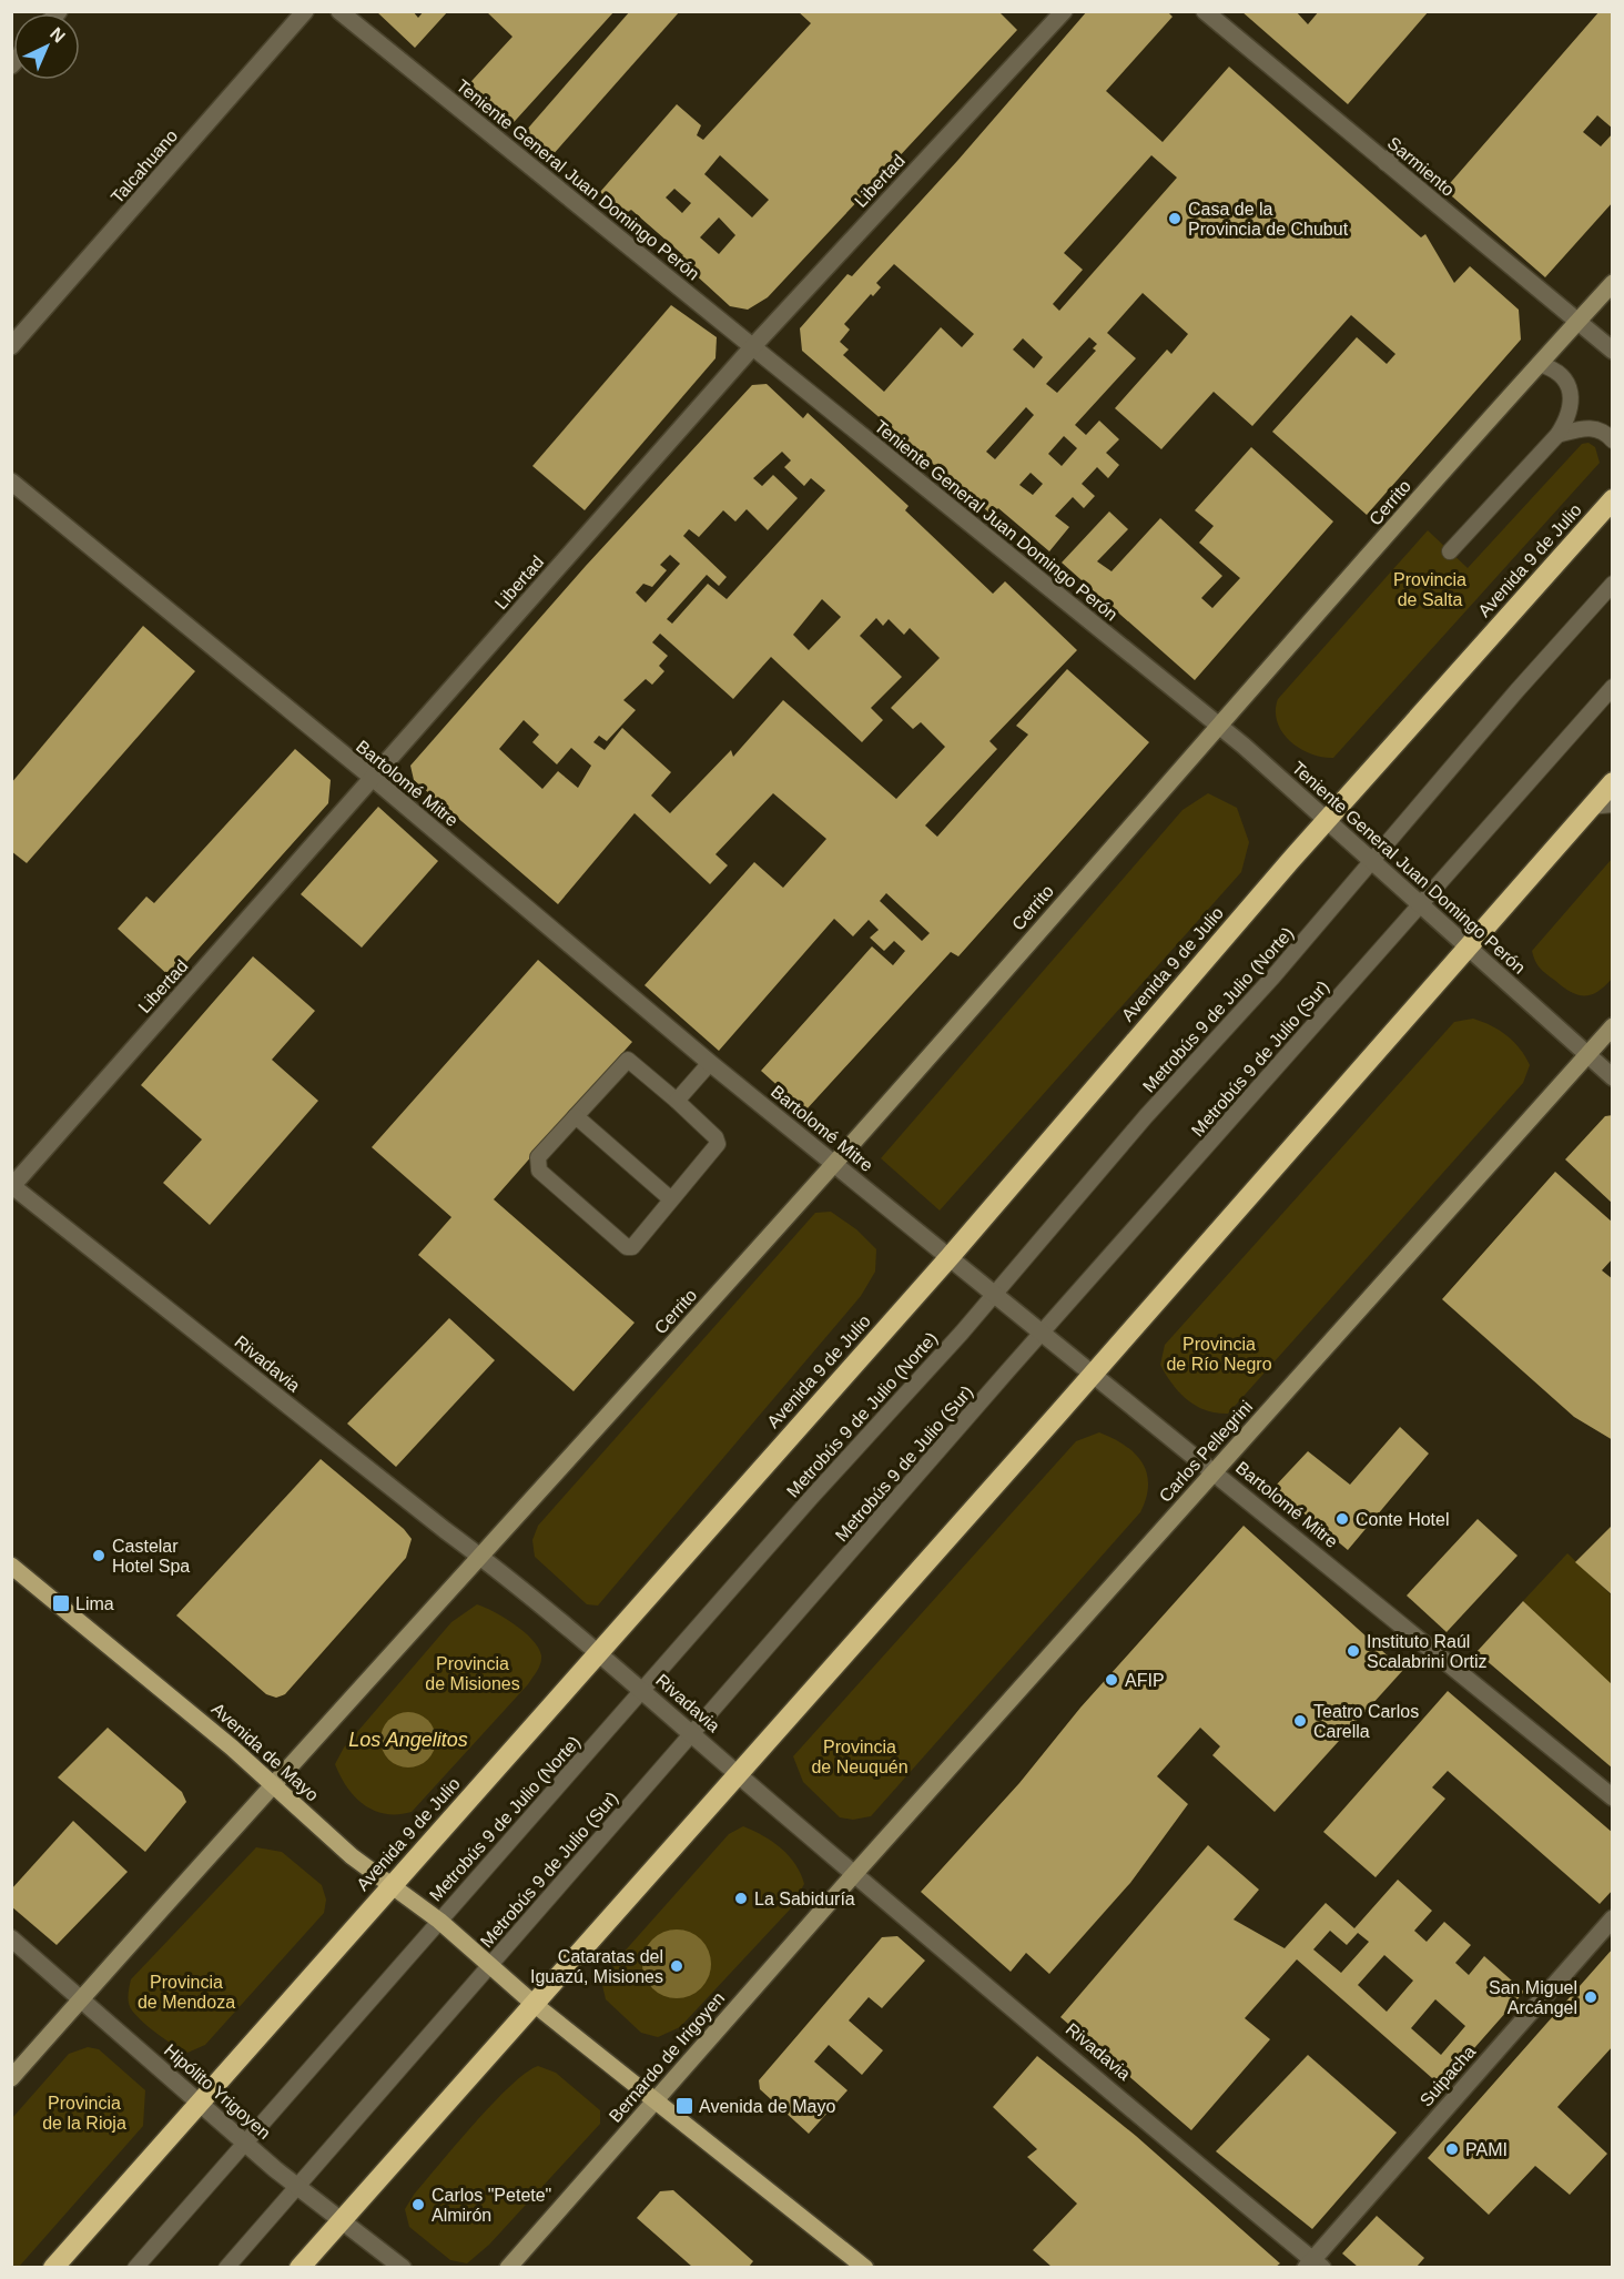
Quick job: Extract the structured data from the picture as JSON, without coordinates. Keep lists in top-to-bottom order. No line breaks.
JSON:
{"streets":{"highway":["Avenida 9 de Julio"],"main road":["Avenida de Mayo"],"street":["Talcahuano","Sarmiento","Teniente General Juan Domingo Perón","Libertad","Cerrito","Bartolomé Mitre","Rivadavia","Carlos Pellegrini","Bernardo de Irigoyen","Suipacha","Hipólito Yrigoyen"],"lane":["Metrobús 9 de Julio (Norte)","Metrobús 9 de Julio (Sur)"]},"crossings":[["Sarmiento","Cerrito"],["Teniente General Juan Domingo Perón","Libertad"],["Teniente General Juan Domingo Perón","Cerrito"],["Teniente General Juan Domingo Perón","Avenida 9 de Julio"],["Teniente General Juan Domingo Perón","Metrobús 9 de Julio (Norte)"],["Teniente General Juan Domingo Perón","Metrobús 9 de Julio (Sur)"],["Teniente General Juan Domingo Perón","Carlos Pellegrini"],["Libertad","Bartolomé Mitre"],["Libertad","Rivadavia"],["Cerrito","Bartolomé Mitre"],["Cerrito","Rivadavia"],["Avenida 9 de Julio","Bartolomé Mitre"],["Avenida 9 de Julio","Rivadavia"],["Avenida 9 de Julio","Avenida de Mayo"],["Avenida 9 de Julio","Hipólito Yrigoyen"],["Bartolomé Mitre","Metrobús 9 de Julio (Norte)"],["Bartolomé Mitre","Metrobús 9 de Julio (Sur)"],["Bartolomé Mitre","Carlos Pellegrini"],["Metrobús 9 de Julio (Norte)","Rivadavia"],["Metrobús 9 de Julio (Norte)","Avenida de Mayo"],["Metrobús 9 de Julio (Norte)","Hipólito Yrigoyen"],["Metrobús 9 de Julio (Sur)","Rivadavia"],["Metrobús 9 de Julio (Sur)","Avenida de Mayo"],["Metrobús 9 de Julio (Sur)","Hipólito Yrigoyen"],["Rivadavia","Carlos Pellegrini"],["Rivadavia","Bernardo de Irigoyen"],["Rivadavia","Suipacha"],["Carlos Pellegrini","Bernardo de Irigoyen"],["Avenida de Mayo","Bernardo de Irigoyen"]],"water":["Los Angelitos"],"parks":["Provincia de Salta","Provincia de Río Negro","Provincia de Misiones","Provincia de Neuquén","Provincia de Mendoza","Provincia de la Rioja"],"places":{"other":["Casa de la Provincia de Chubut","Conte Hotel","Castelar Hotel Spa","Instituto Raúl Scalabrini Ortiz","AFIP","Teatro Carlos Carella","La Sabiduría","Cataratas del Iguazú, Misiones","San Miguel Arcángel","PAMI","Carlos \"Petete\" Almirón"],"transit":["Lima","Avenida de Mayo"]},"north":"top right"}
